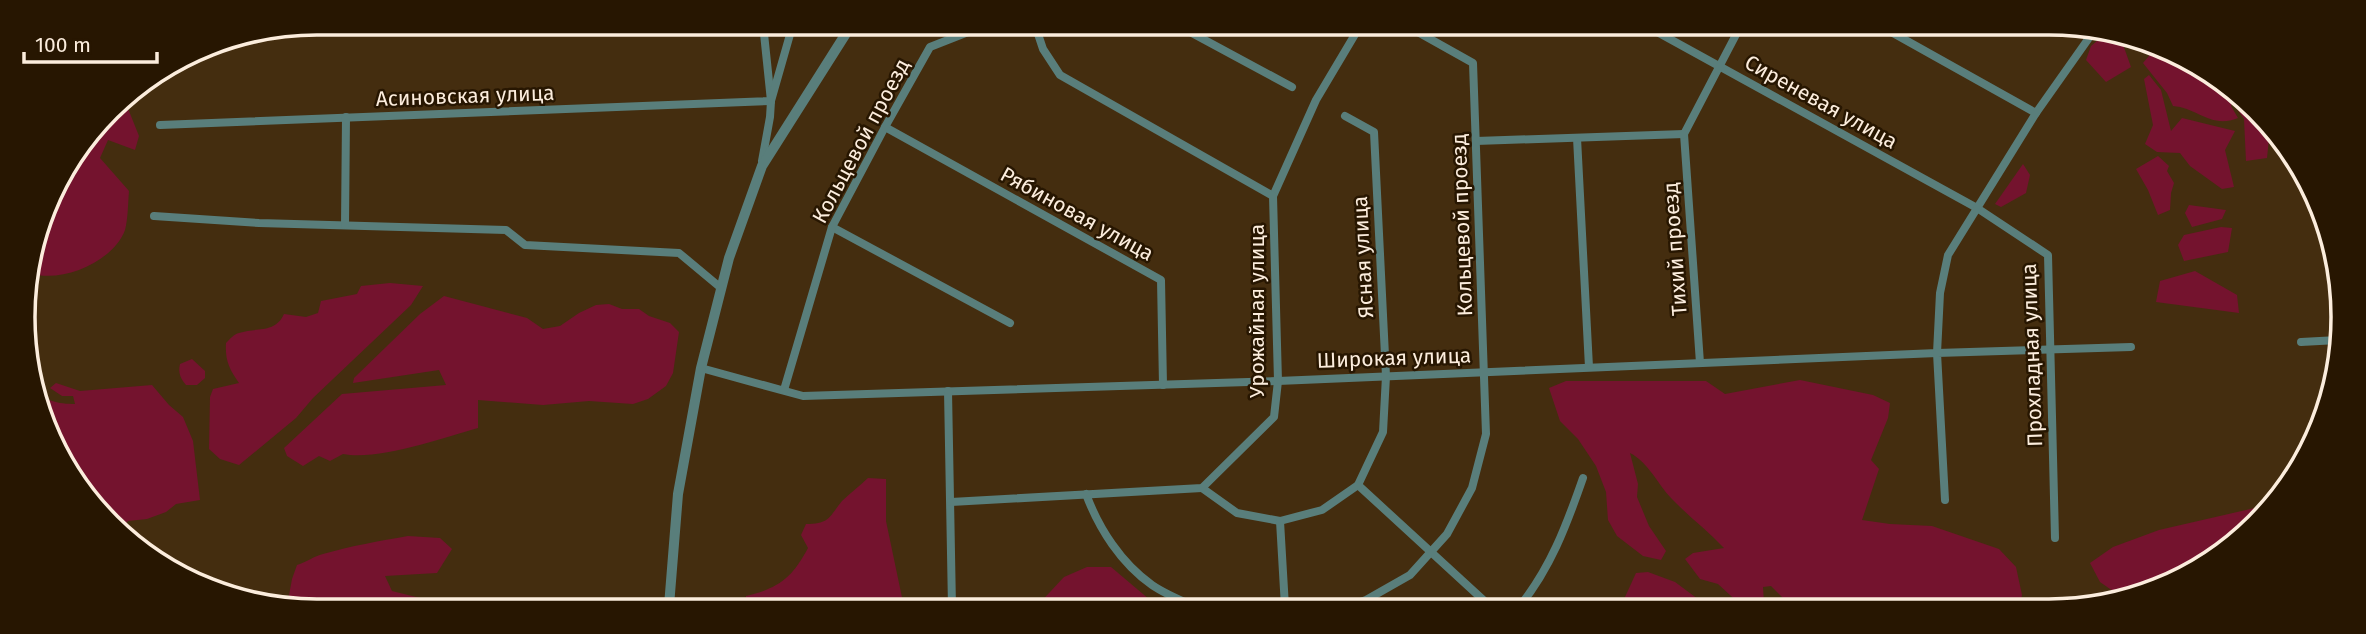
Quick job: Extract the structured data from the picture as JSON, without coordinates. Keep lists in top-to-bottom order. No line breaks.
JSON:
{"streets":{"street":["Асиновская улица","Сиреневая улица","Кольцевой проезд","Рябиновая улица","Тихий проезд","Ясная улица","Урожайная улица","Прохладная улица","Широкая улица"]},"crossings":[["Сиреневая улица","Прохладная улица"],["Кольцевой проезд","Рябиновая улица"],["Кольцевой проезд","Широкая улица"],["Рябиновая улица","Широкая улица"],["Тихий проезд","Широкая улица"],["Ясная улица","Широкая улица"],["Урожайная улица","Широкая улица"],["Прохладная улица","Широкая улица"]],"scale_bar":"100 m"}
